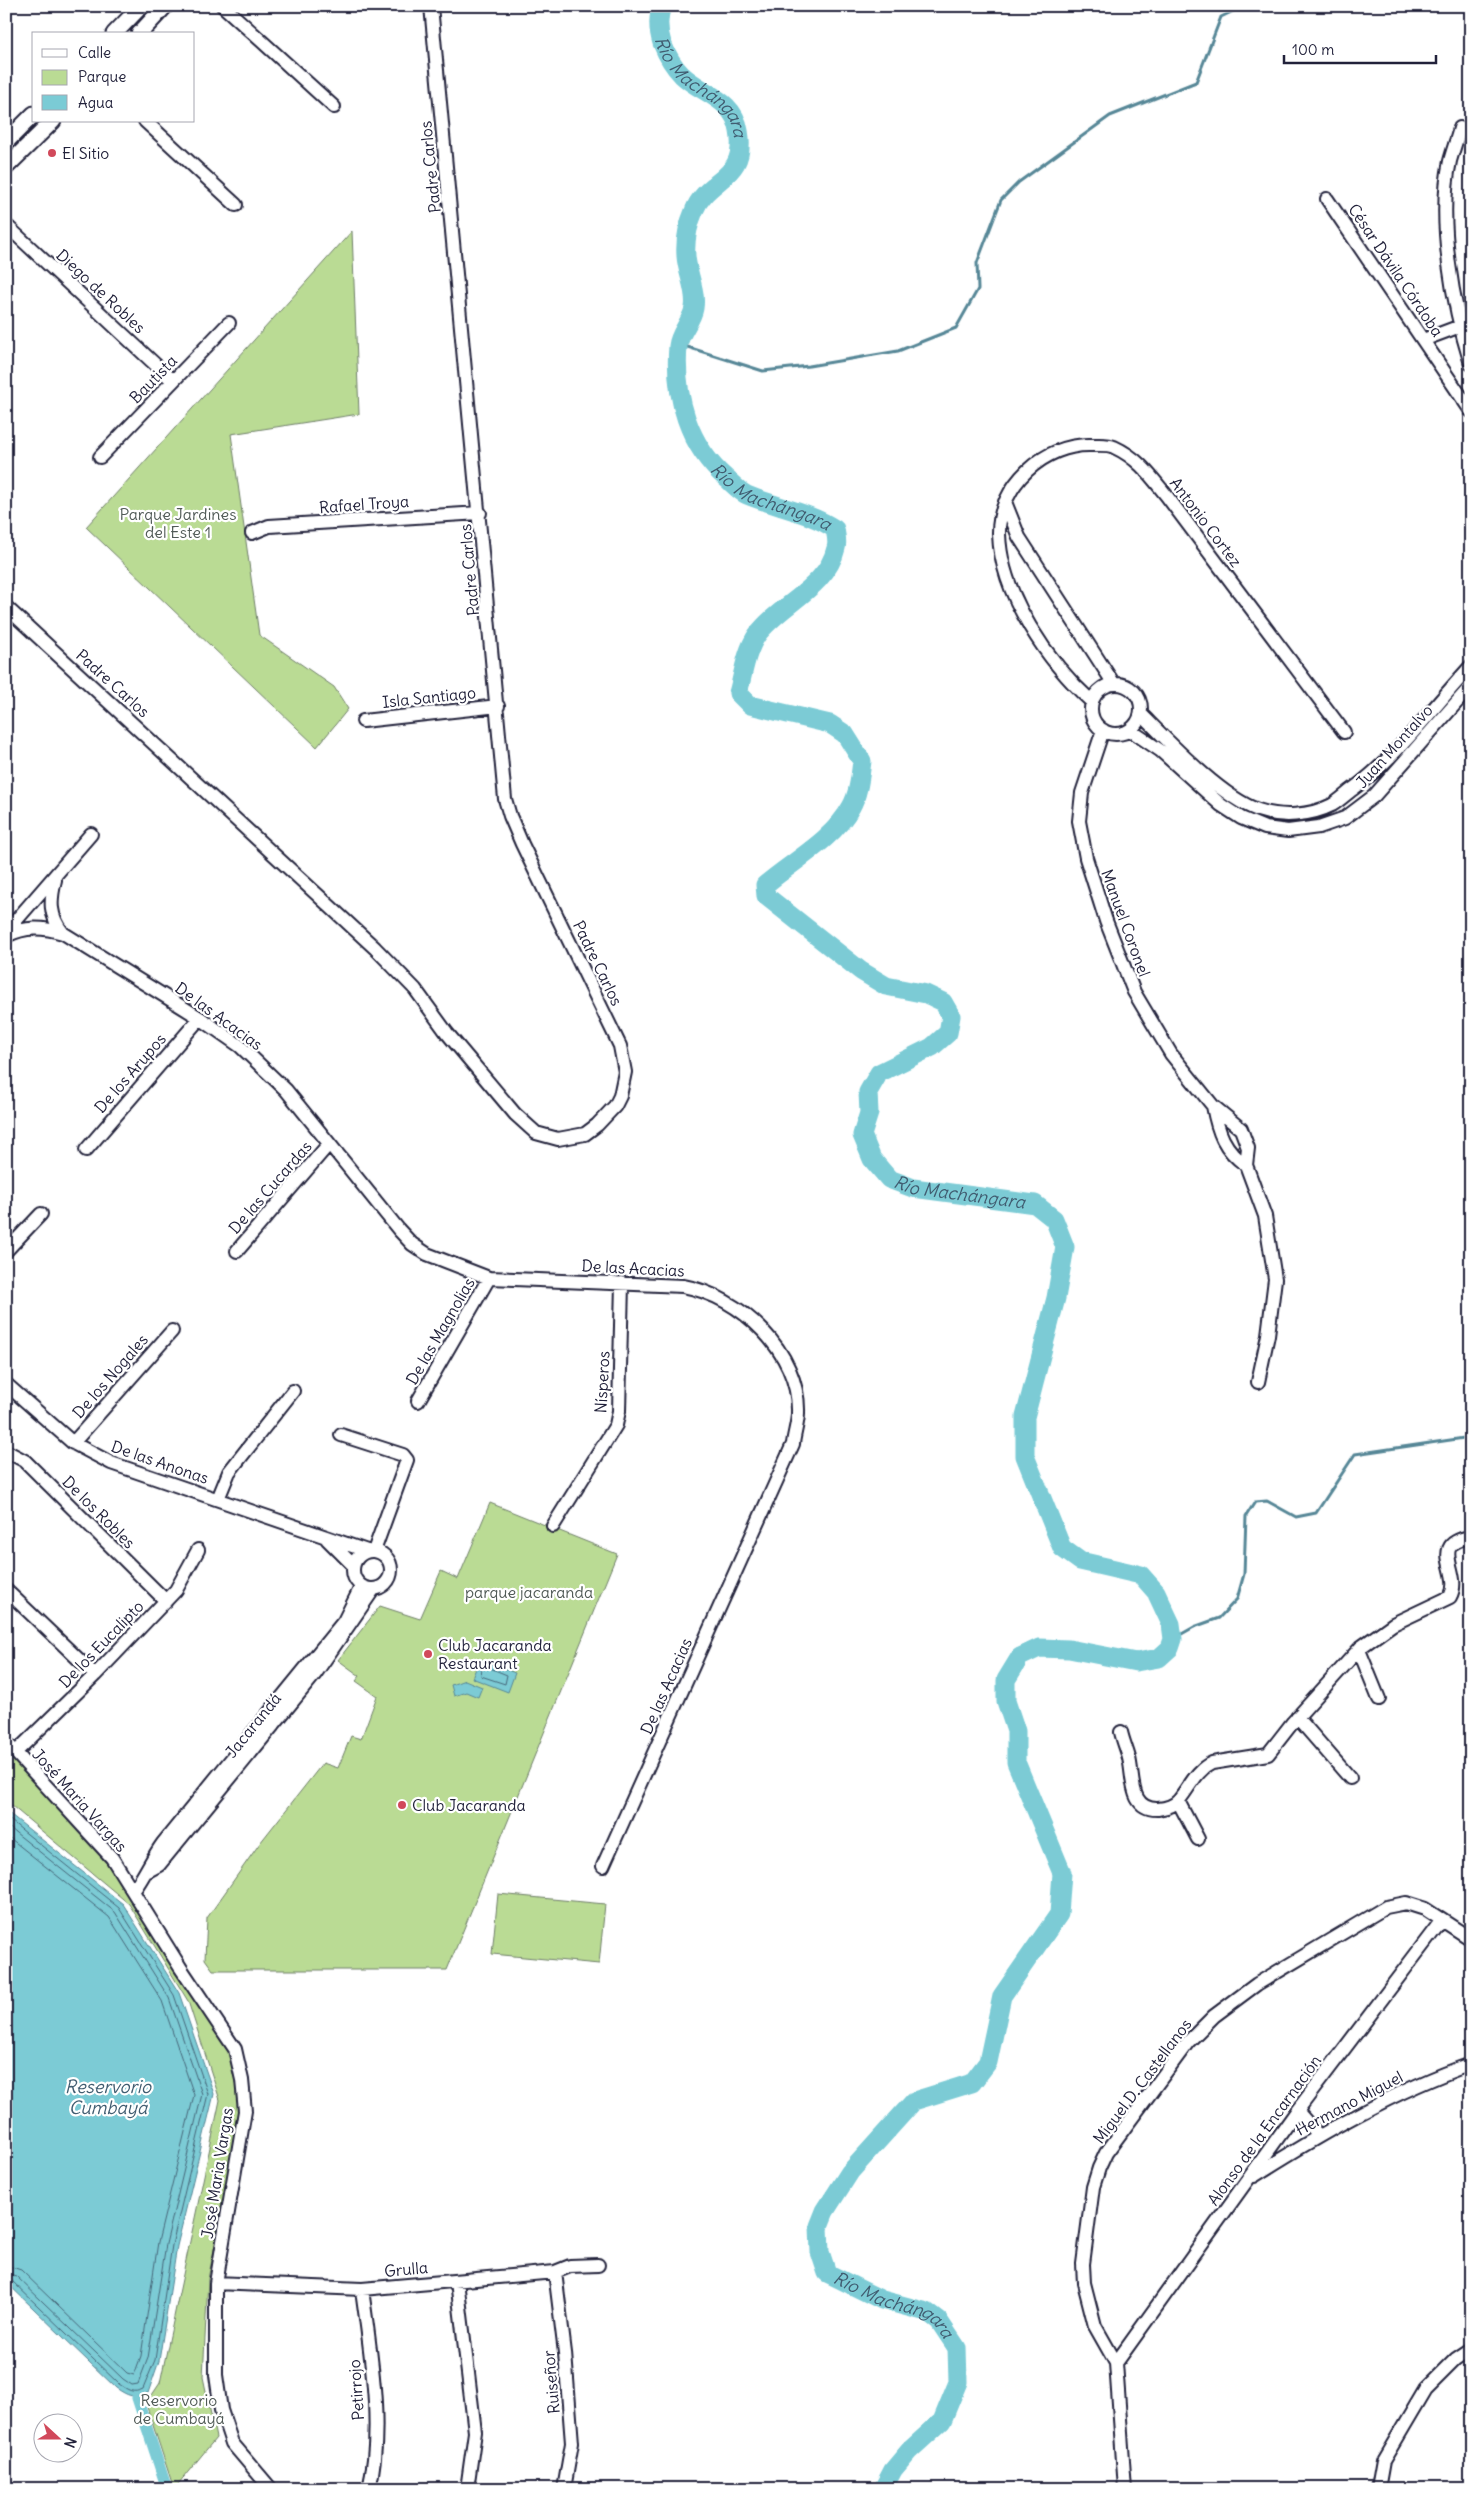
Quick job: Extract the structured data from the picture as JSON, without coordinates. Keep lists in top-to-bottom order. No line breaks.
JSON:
{"streets":{"street":["Padre Carlos","César Dávila Córdoba","Diego de Robles","Bautista","Rafael Troya","Antonio Cortez","Isla Santiago","Juan Montalvo","Manuel Coronel","De las Acacias","De los Arupos","De las Cucardas","De las Magnolias","De los Nogales","Nísperos","De las Anonas","De los Robles","De los Eucalipto","Jacarandá","José Maria Vargas","Miguel D. Castellanos","Hermano Miguel","Alonso de la Encarnación","Grulla","Ruiseñor","Petirrojo"]},"crossings":[["Padre Carlos","Rafael Troya"],["Padre Carlos","Isla Santiago"],["Diego de Robles","Bautista"],["Antonio Cortez","Juan Montalvo"],["Antonio Cortez","Manuel Coronel"],["Juan Montalvo","Manuel Coronel"],["De las Acacias","De los Arupos"],["De las Acacias","De las Cucardas"],["De las Acacias","De las Magnolias"],["De las Acacias","Nísperos"],["De los Nogales","De las Anonas"],["De las Anonas","Jacarandá"],["De los Robles","De los Eucalipto"],["De los Eucalipto","José Maria Vargas"],["Jacarandá","José Maria Vargas"],["José Maria Vargas","Grulla"],["Miguel D. Castellanos","Alonso de la Encarnación"],["Hermano Miguel","Alonso de la Encarnación"],["Grulla","Ruiseñor"],["Grulla","Petirrojo"]],"water":["Río Machángara","Reservorio Cumbayá"],"parks":["Parque Jardines del Este 1","parque jacaranda","Reservorio de Cumbayá"],"places":["El Sitio","Club Jacaranda Restaurant","Club Jacaranda"],"legend":["Calle","Parque","Agua"],"scale_bar":"100 m","north":"right"}
